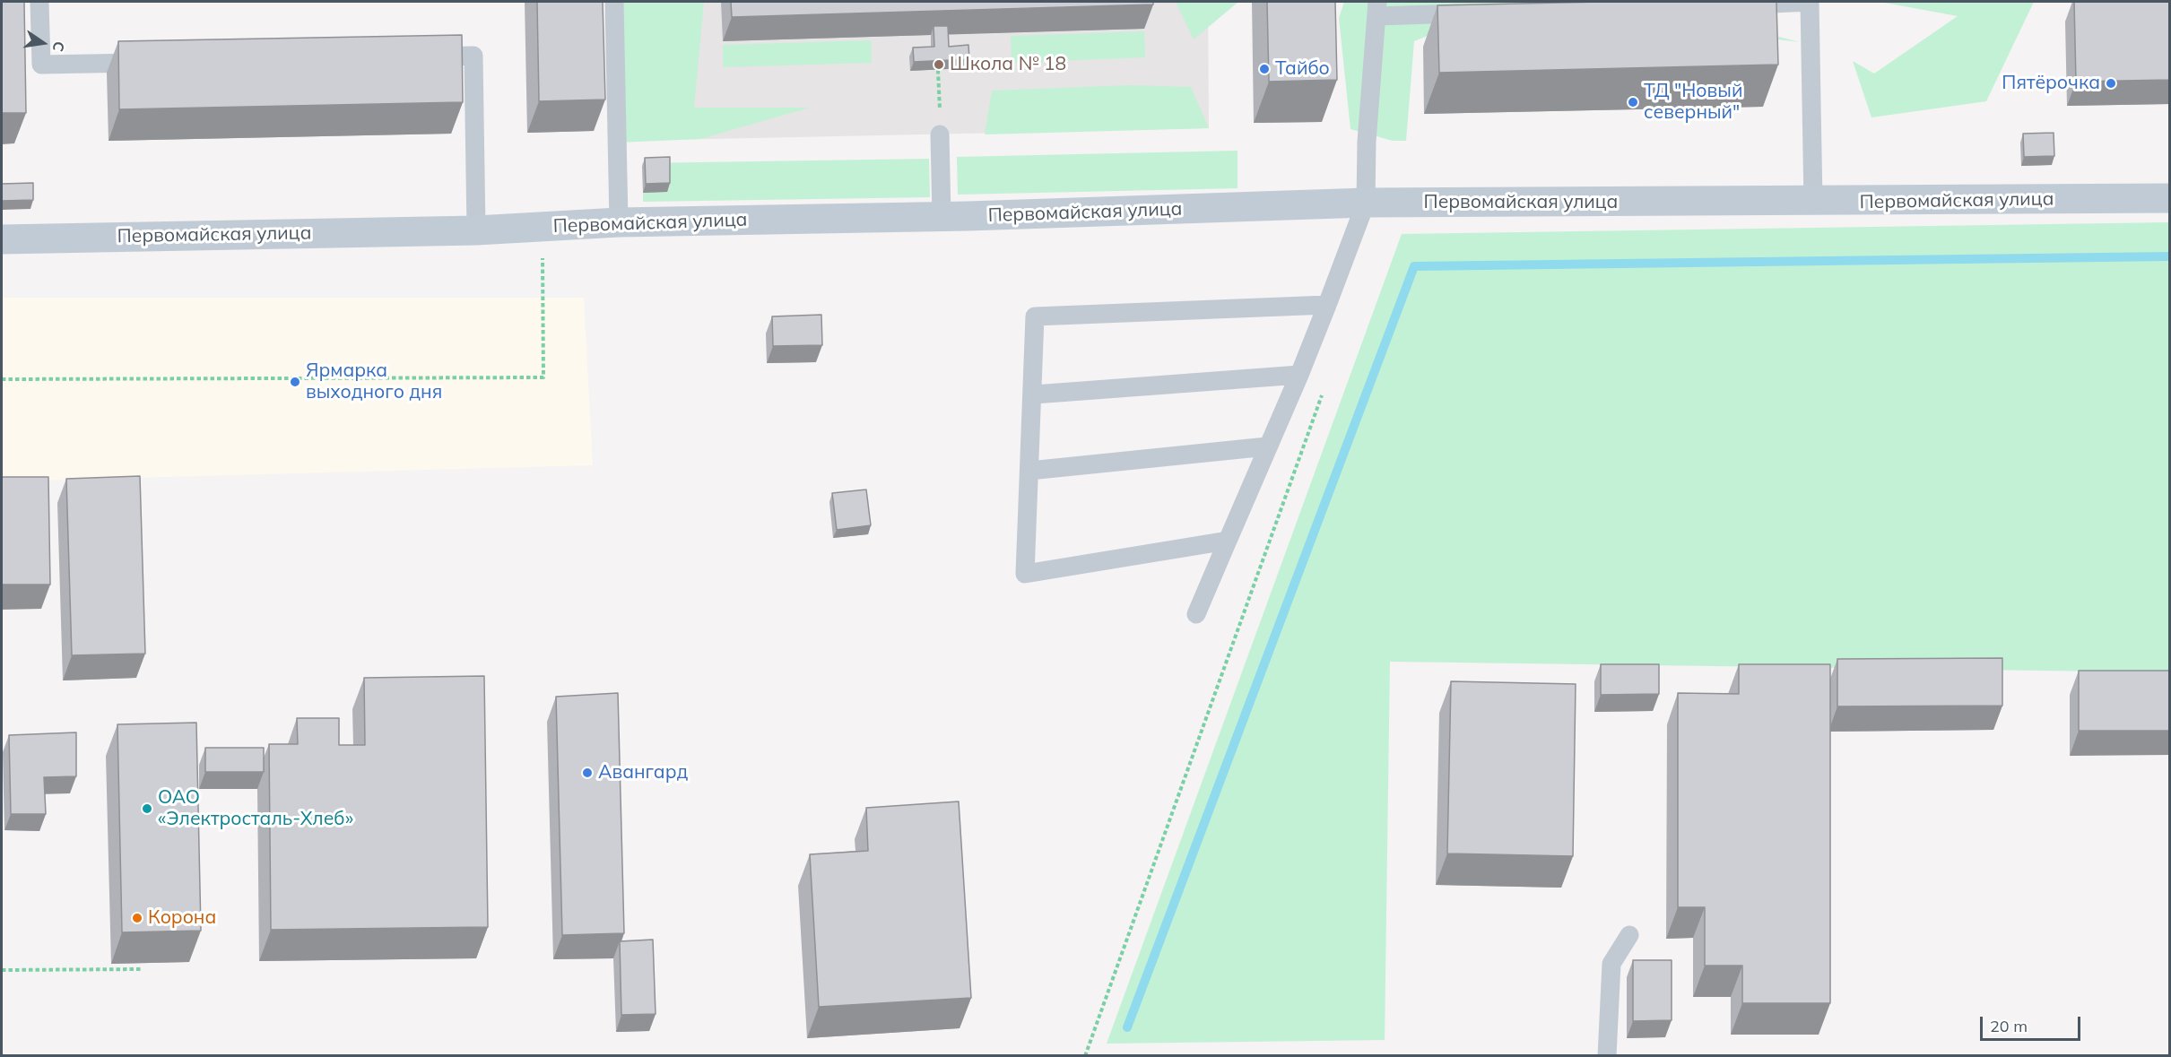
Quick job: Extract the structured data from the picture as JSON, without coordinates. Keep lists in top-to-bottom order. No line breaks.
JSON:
{"streets":{"street":["Первомайская улица"]},"places":["Школа № 18","Тайбо","Пятёрочка","ТД \"Новый северный\"","Ярмарка выходного дня","Авангард","ОАО «Электросталь-Хлеб»","Корона"],"scale_bar":"20 m","north":"right"}
